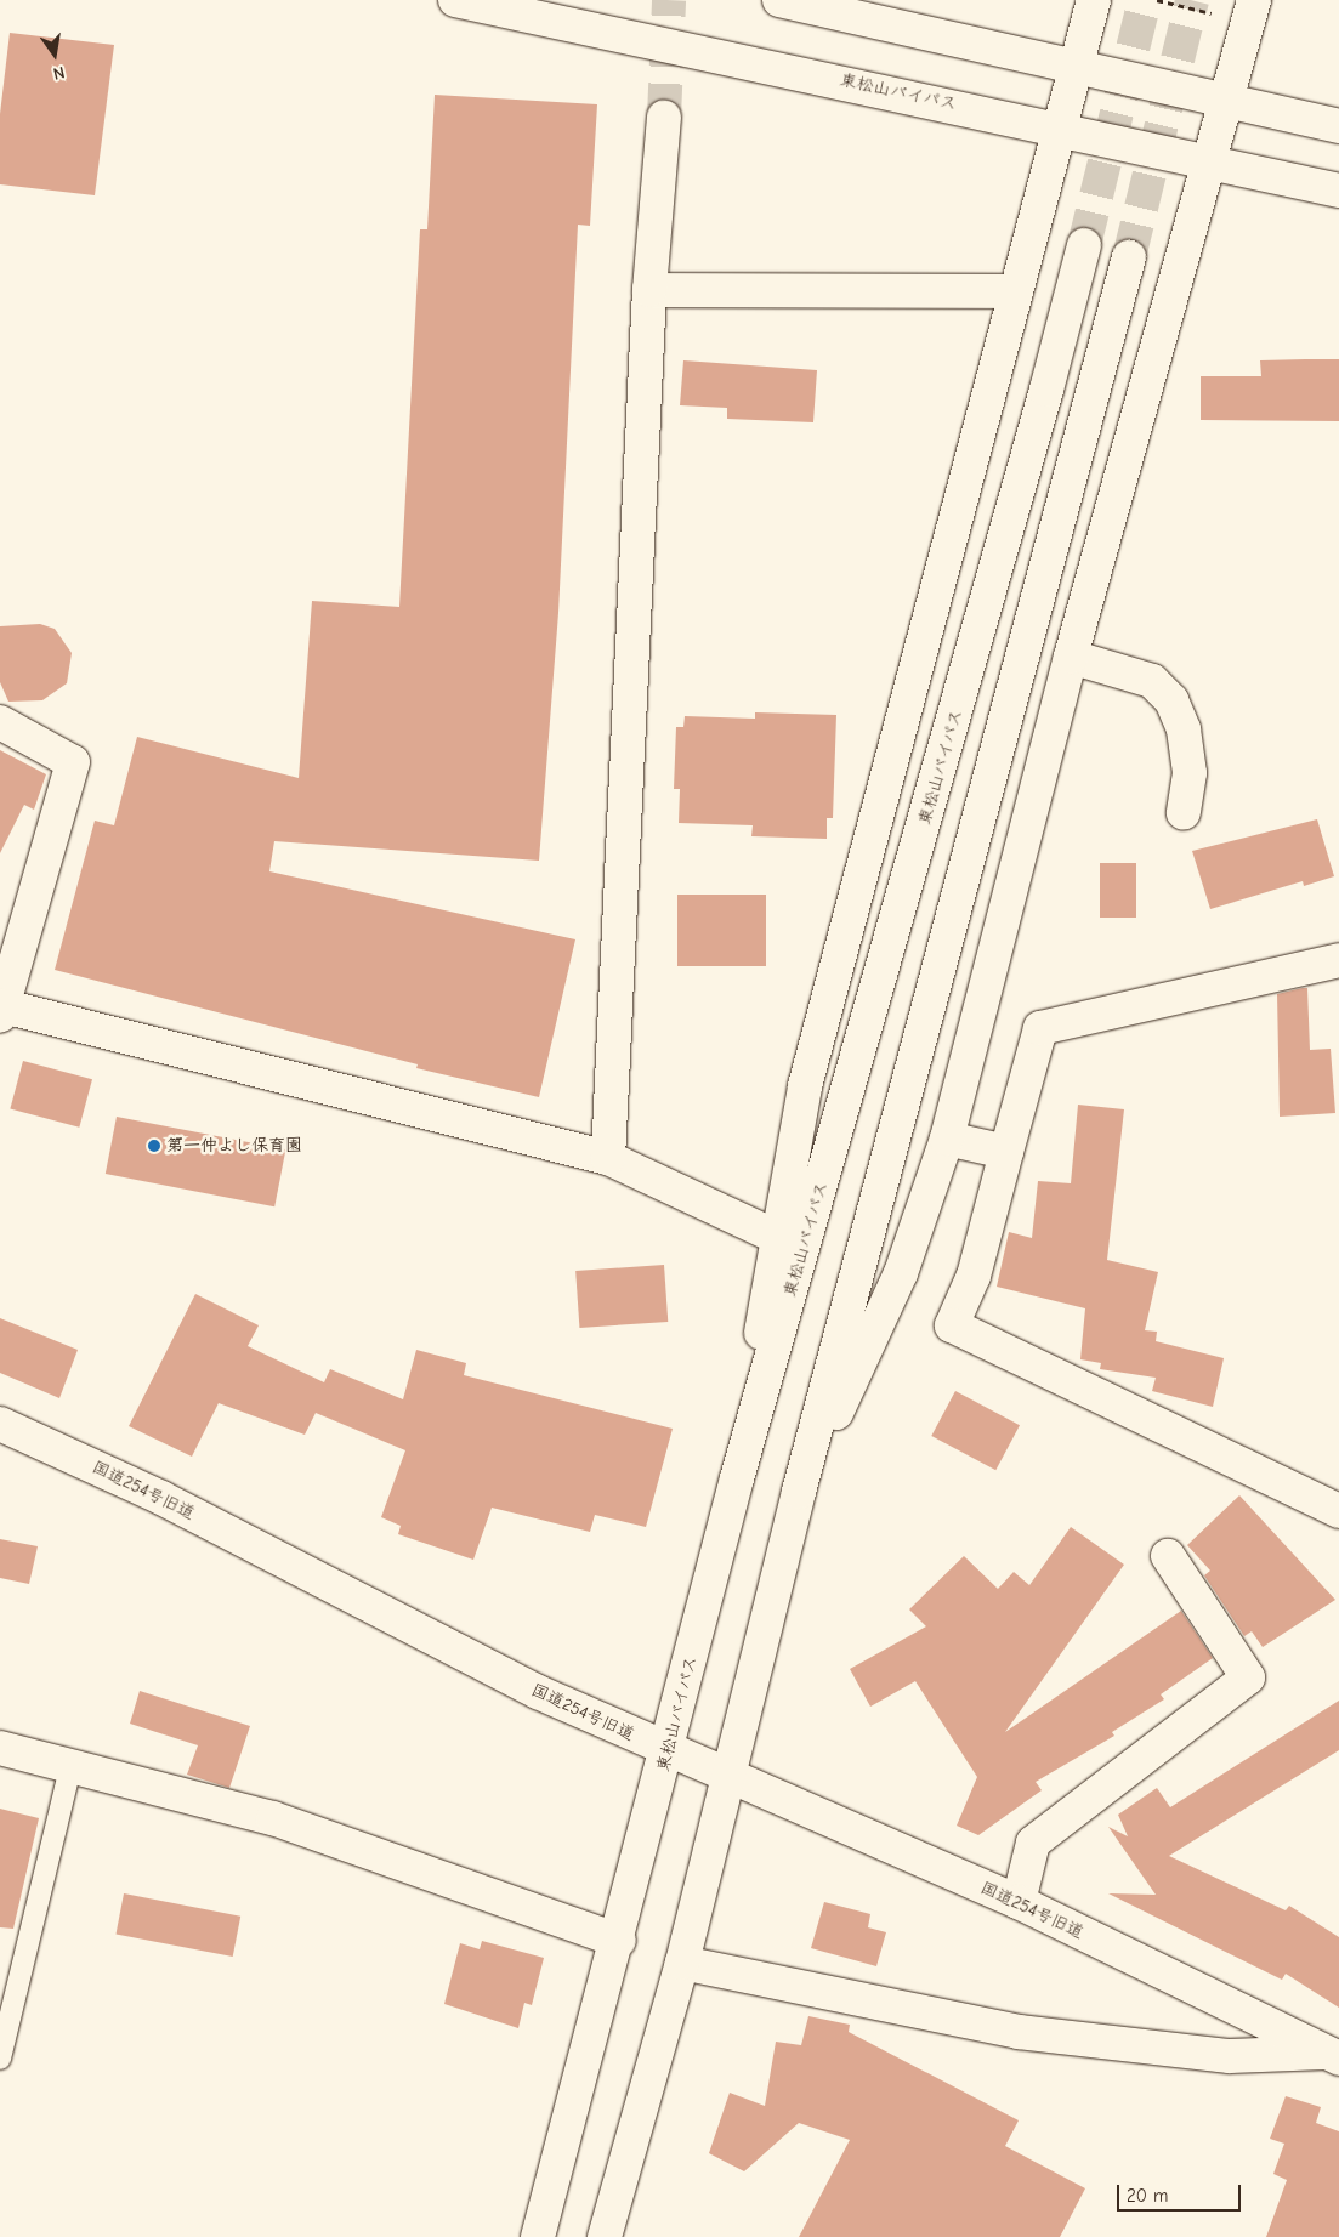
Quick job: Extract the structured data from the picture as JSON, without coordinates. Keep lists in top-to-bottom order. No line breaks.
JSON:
{"streets":{"main road":["東松山バイパス","国道254号旧道"]},"crossings":[["東松山バイパス","国道254号旧道"]],"places":["第一仲よし保育園"],"scale_bar":"20 m","north":"bottom"}
